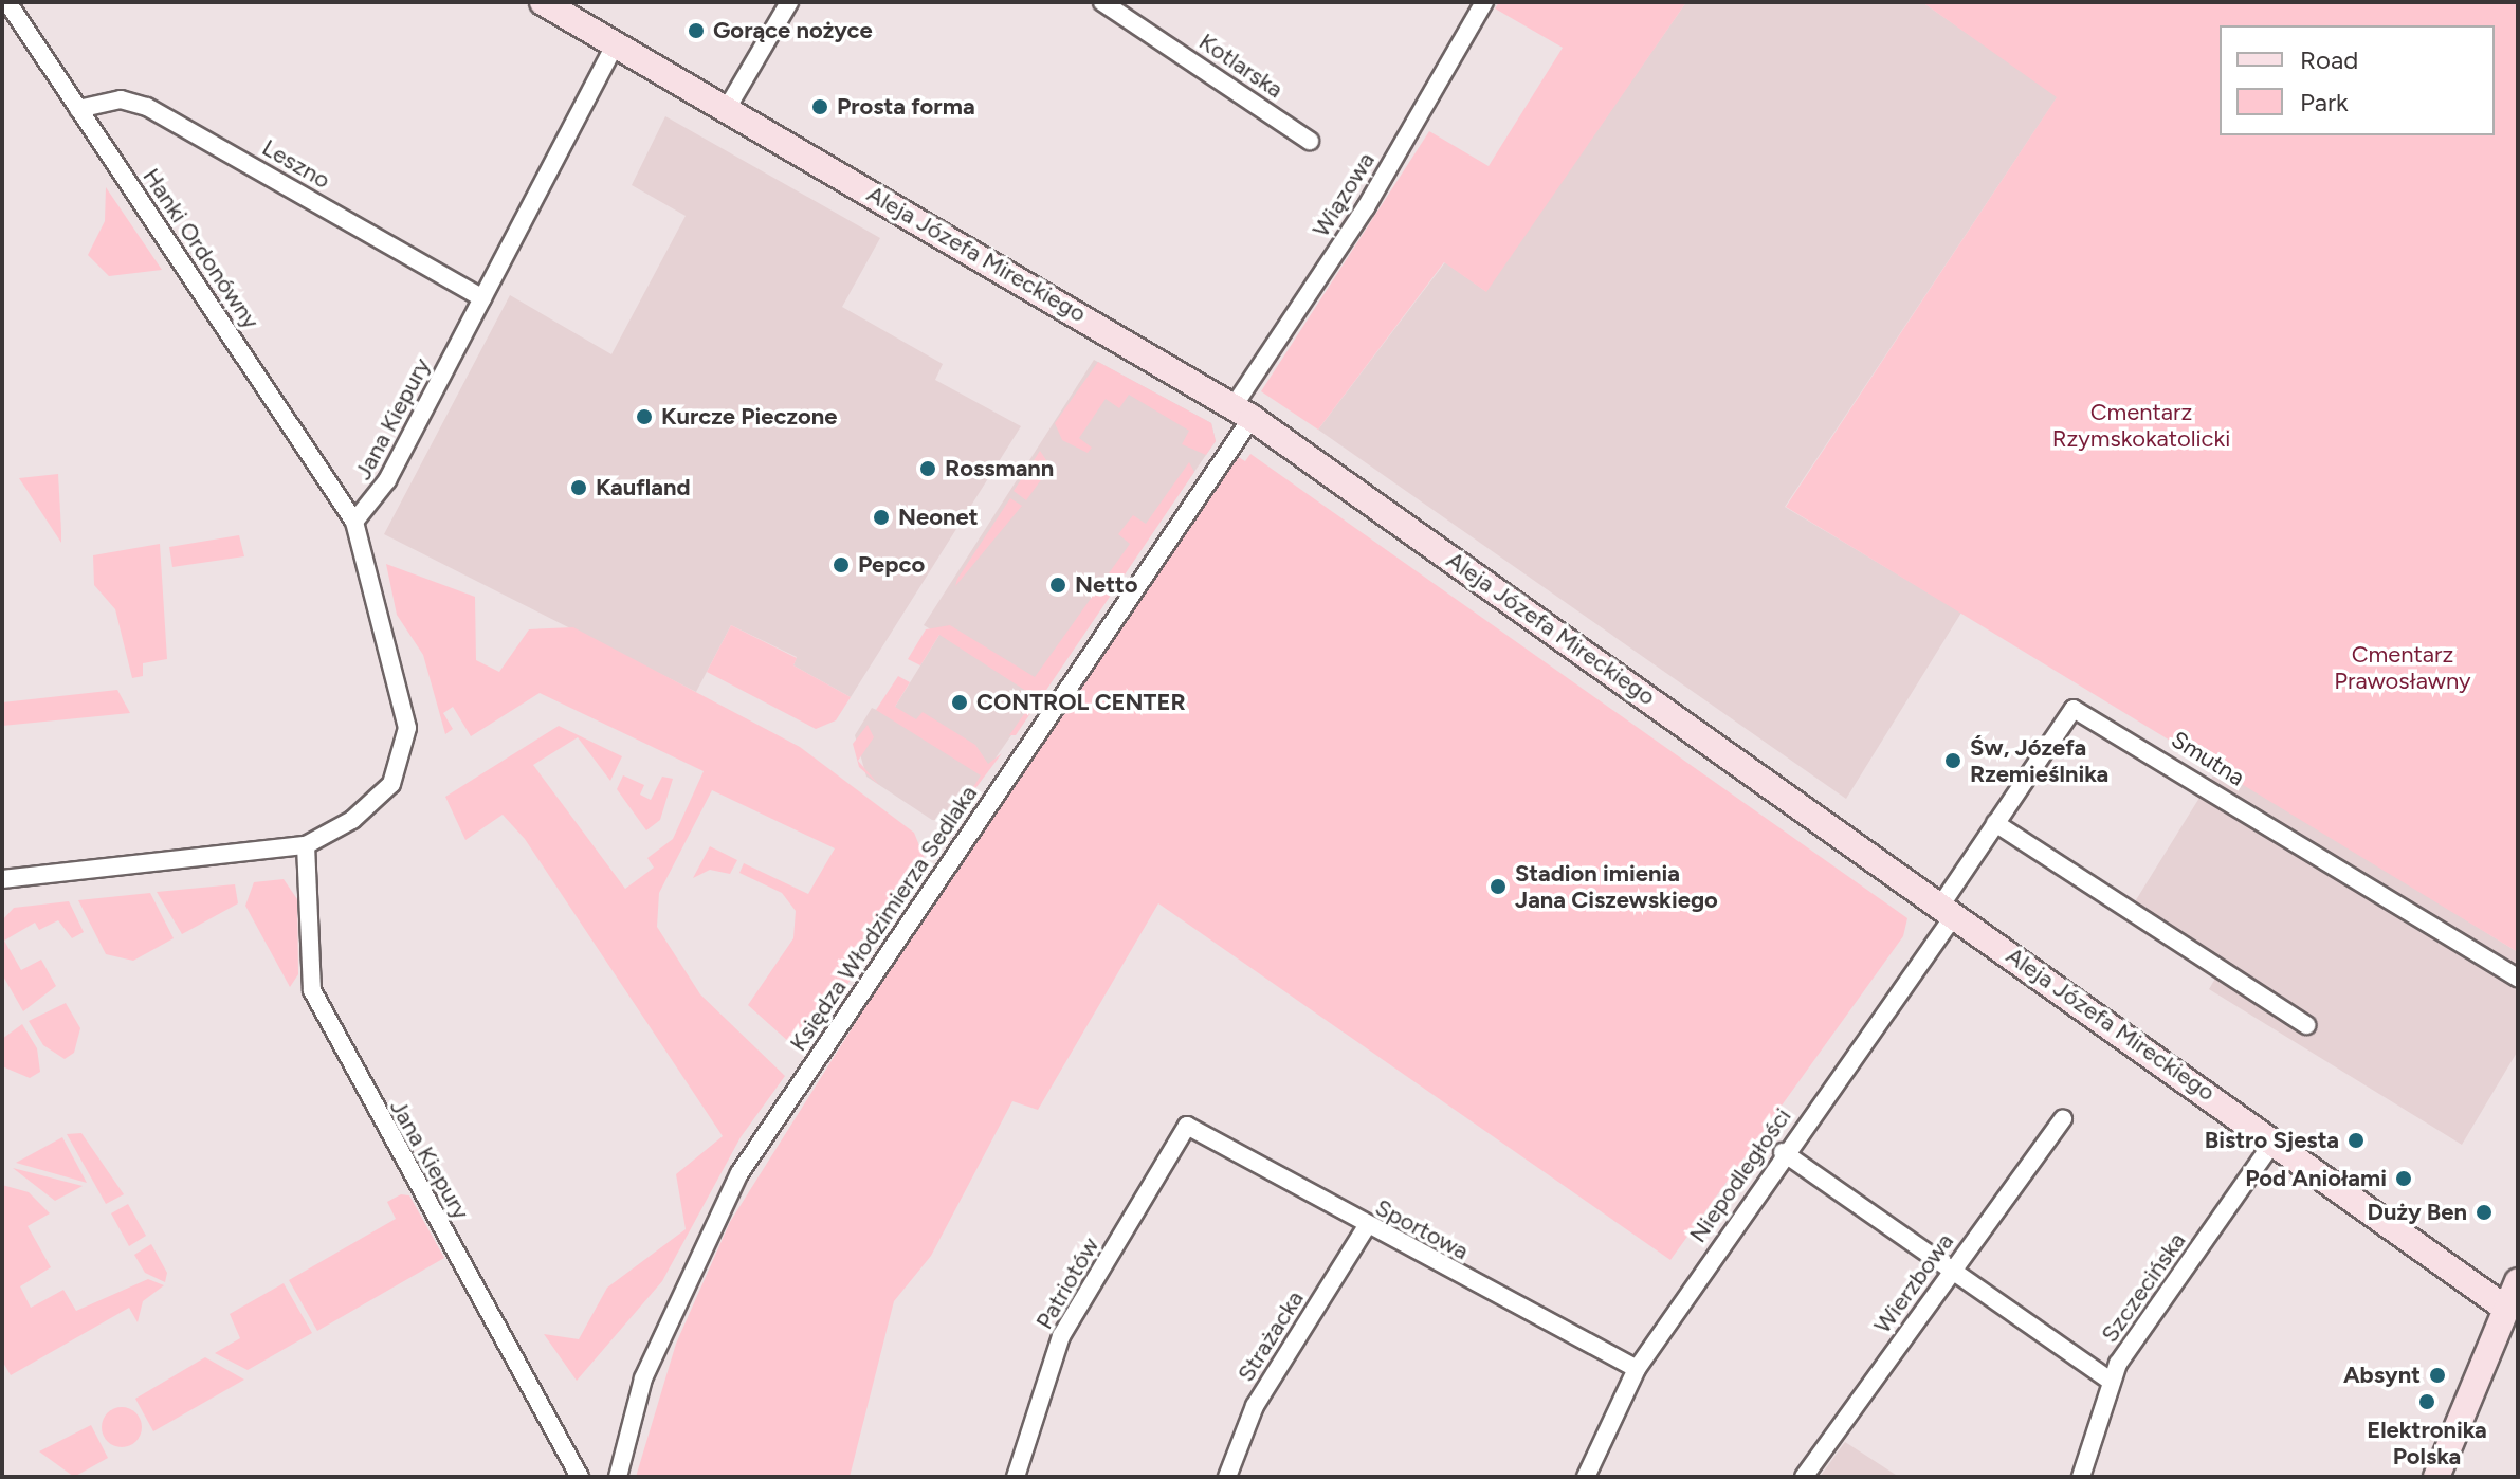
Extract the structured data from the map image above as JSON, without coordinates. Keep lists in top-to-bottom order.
{
  "streets": {
    "street": [
      "Kotlarska",
      "Leszno",
      "Wiązowa",
      "Hanki Ordonówny",
      "Aleja Józefa Mireckiego",
      "Jana Kiepury",
      "Smutna",
      "Księdza Włodzimierza Sedlaka",
      "Niepodległości",
      "Sportowa",
      "Patriotów",
      "Wierzbowa",
      "Szczecińska",
      "Strażacka"
    ]
  },
  "crossings": [
    ["Leszno", "Hanki Ordonówny"],
    ["Leszno", "Jana Kiepury"],
    ["Wiązowa", "Aleja Józefa Mireckiego"],
    ["Wiązowa", "Księdza Włodzimierza Sedlaka"],
    ["Hanki Ordonówny", "Jana Kiepury"],
    ["Aleja Józefa Mireckiego", "Jana Kiepury"],
    ["Aleja Józefa Mireckiego", "Smutna"],
    ["Aleja Józefa Mireckiego", "Księdza Włodzimierza Sedlaka"],
    ["Aleja Józefa Mireckiego", "Niepodległości"],
    ["Aleja Józefa Mireckiego", "Szczecińska"],
    ["Smutna", "Niepodległości"],
    ["Niepodległości", "Sportowa"],
    ["Sportowa", "Patriotów"],
    ["Sportowa", "Strażacka"]
  ],
  "parks": ["Cmentarz Rzymskokatolicki", "Cmentarz Prawosławny"],
  "places": [
    "Gorące nożyce",
    "Prosta forma",
    "Kurcze Pieczone",
    "Rossmann",
    "Kaufland",
    "Neonet",
    "Pepco",
    "Netto",
    "CONTROL CENTER",
    "Św, Józefa Rzemieślnika",
    "Stadion imienia Jana Ciszewskiego",
    "Bistro Sjesta",
    "Pod Aniołami",
    "Duży Ben",
    "Absynt",
    "Elektronika Polska"
  ],
  "legend": ["Road", "Park"]
}
